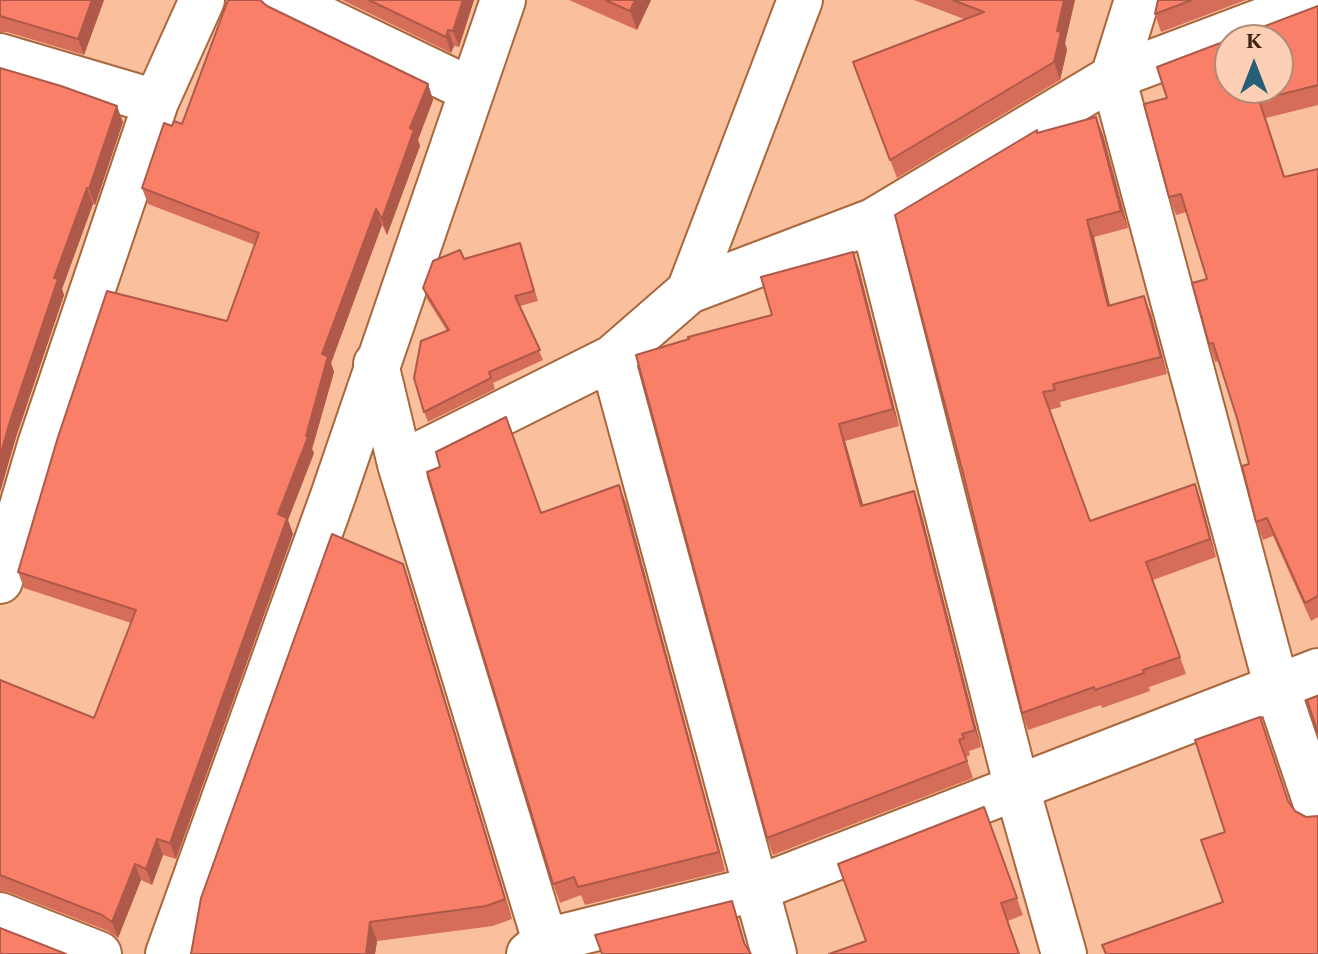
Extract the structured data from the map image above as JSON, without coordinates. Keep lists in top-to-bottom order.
{
  "north": "top"
}
